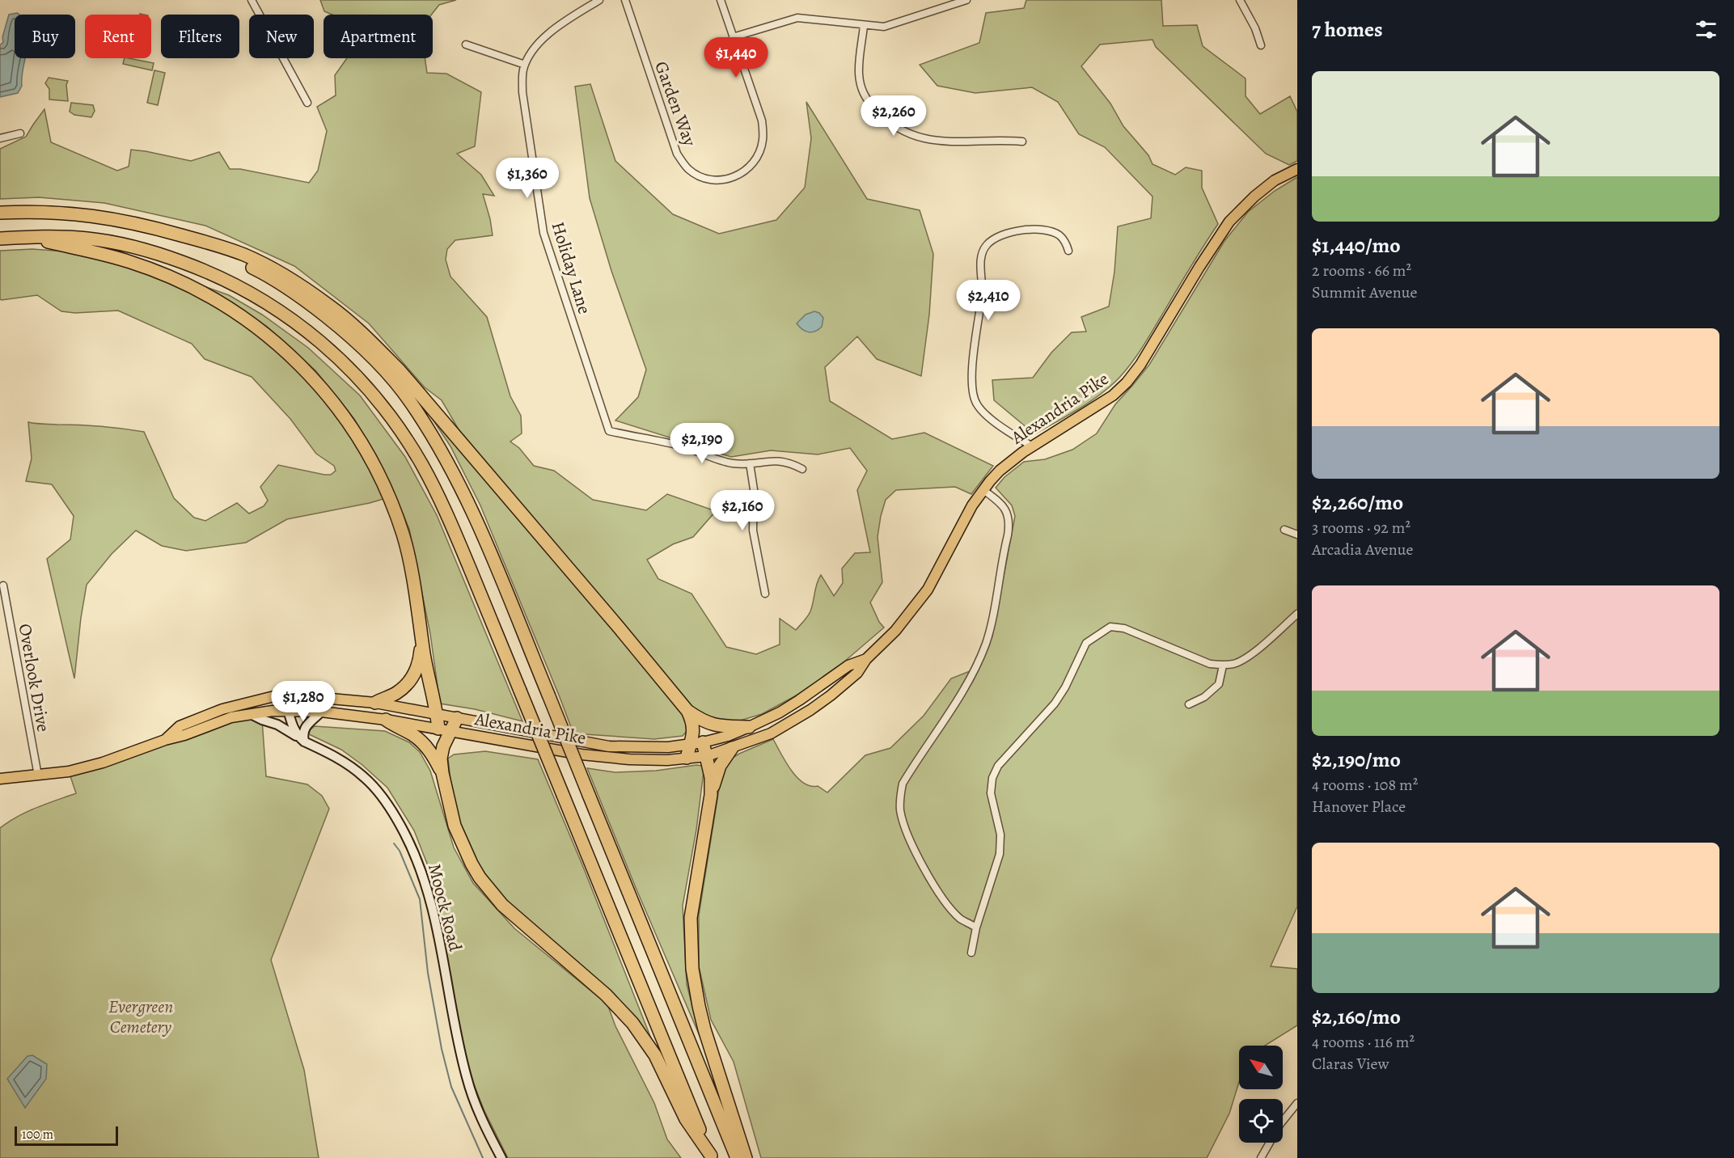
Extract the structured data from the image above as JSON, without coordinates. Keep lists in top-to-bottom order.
{
  "streets": {
    "main road": ["Alexandria Pike", "Moock Road"],
    "street": ["Garden Way", "Holiday Lane", "Overlook Drive"]
  },
  "crossings": [
    ["Alexandria Pike", "Overlook Drive"],
    ["Alexandria Pike", "Moock Road"]
  ],
  "parks": ["Evergreen Cemetery"],
  "scale_bar": "100 m",
  "north": "top left",
  "page": {
    "heading": "7 homes",
    "chip": [
      "Buy",
      "Rent",
      "Filters",
      "New",
      "Apartment"
    ],
    "price": [
      "$1,440",
      "$2,260",
      "$1,360",
      "$2,410",
      "$2,190",
      "$2,160",
      "$1,280"
    ],
    "list": [
      {
        "name": "$1,440/mo",
        "note": "2 rooms · 66 m² · Summit Avenue"
      },
      {
        "name": "$2,260/mo",
        "note": "3 rooms · 92 m² · Arcadia Avenue"
      },
      {
        "name": "$2,190/mo",
        "note": "4 rooms · 108 m² · Hanover Place"
      },
      {
        "name": "$2,160/mo",
        "note": "4 rooms · 116 m² · Claras View"
      }
    ],
    "scale": "100 m"
  }
}
